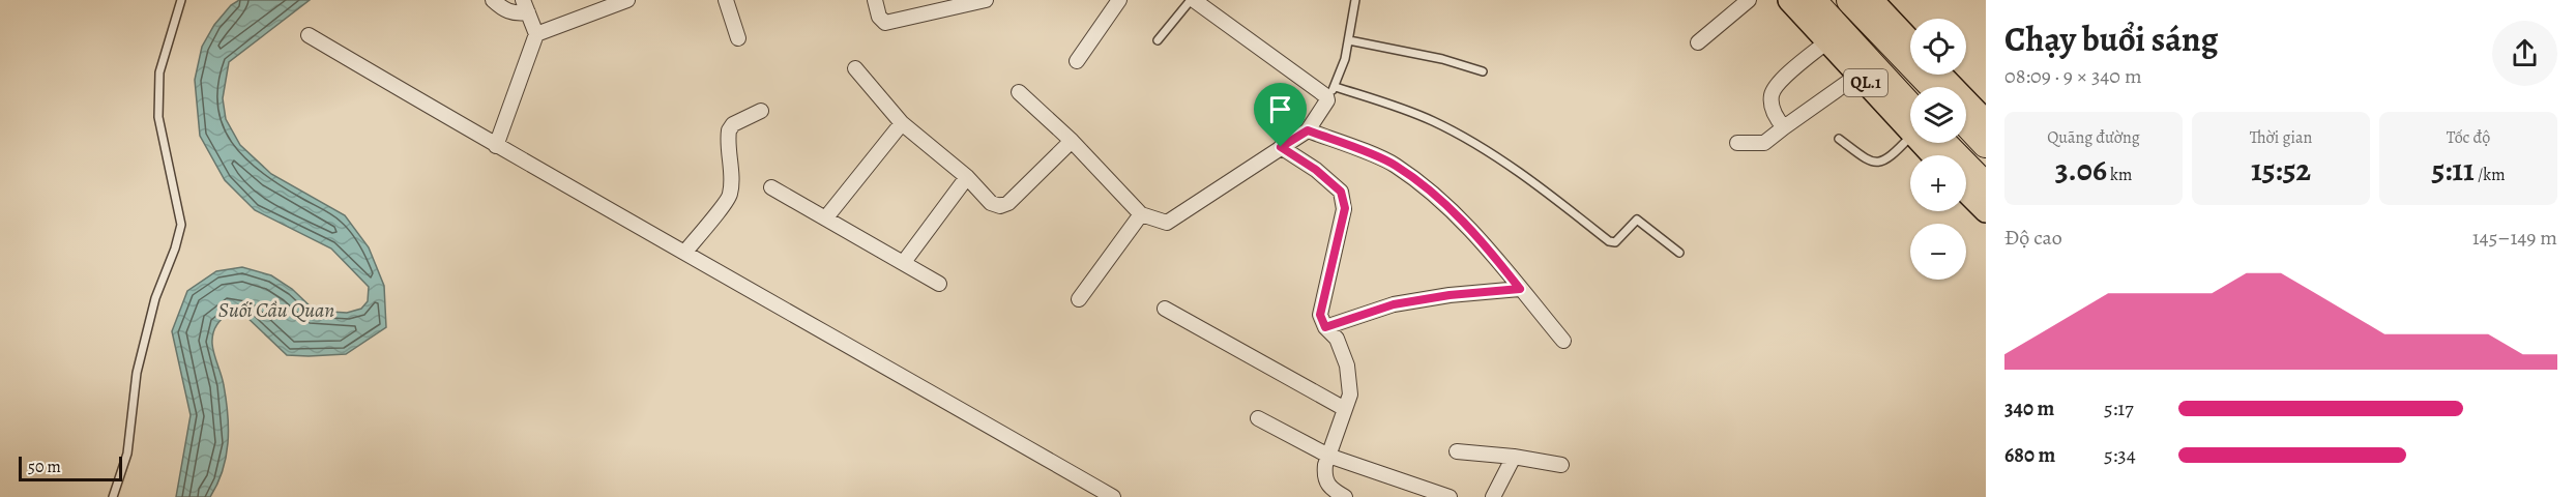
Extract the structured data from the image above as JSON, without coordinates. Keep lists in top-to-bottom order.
{
  "streets": {
    "highway": ["QL.1"]
  },
  "water": ["Suối Cầu Quan"],
  "scale_bar": "50 m",
  "page": {
    "heading": ["Chạy buổi sáng", "08:09 · 9 × 340 m"],
    "map_buttons": ["+", "−"],
    "stats": [
      ["Quãng đường", "3.06 km"],
      ["Thời gian", "15:52"],
      ["Tốc độ", "5:11 /km"]
    ],
    "chart": ["Độ cao", "145–149 m"],
    "list": [
      {
        "name": "340 m",
        "note": "5:17"
      },
      {
        "name": "680 m",
        "note": "5:34"
      }
    ],
    "scale": "50 m"
  }
}
